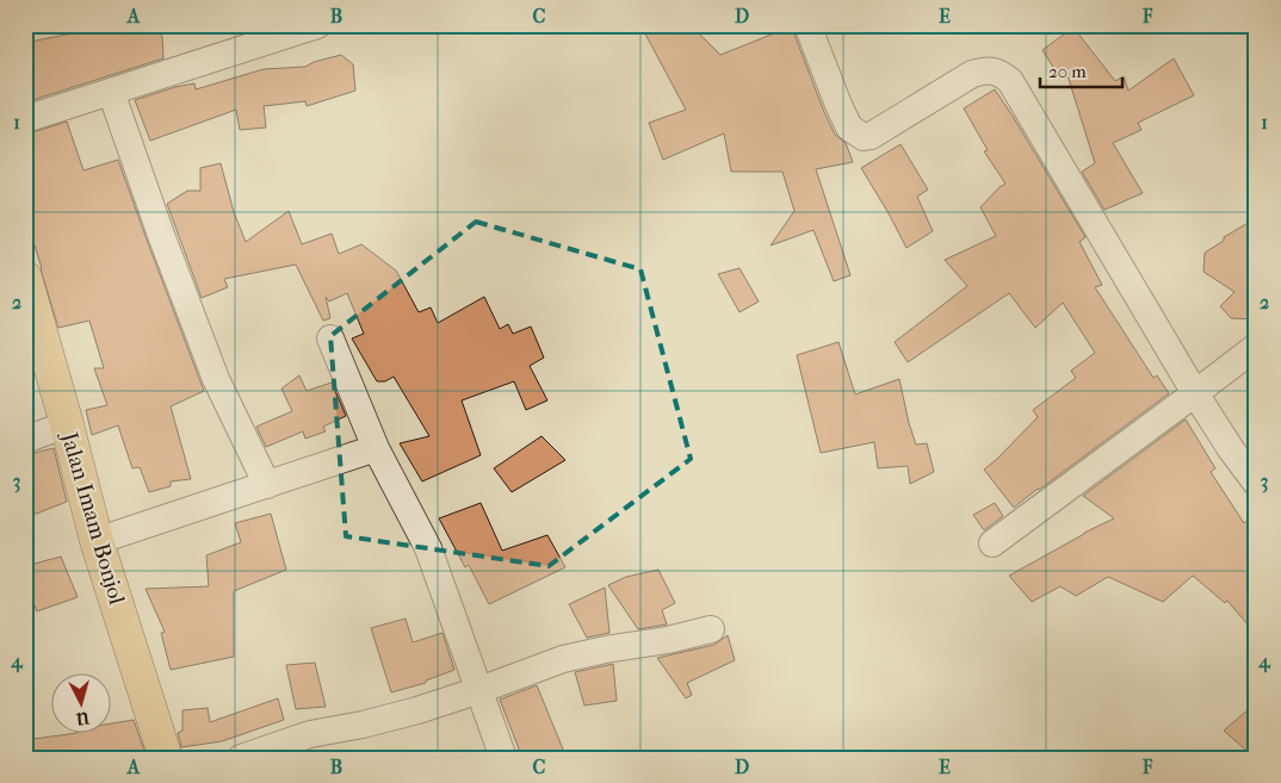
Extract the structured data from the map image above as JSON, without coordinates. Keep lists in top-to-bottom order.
{
  "streets": {
    "main road": ["Jalan Imam Bonjol"]
  },
  "scale_bar": "20 m",
  "north": "bottom",
  "grid": {
    "columns": [
      "A",
      "B",
      "C",
      "D",
      "E",
      "F"
    ],
    "rows": [
      "1",
      "2",
      "3",
      "4"
    ]
  }
}
